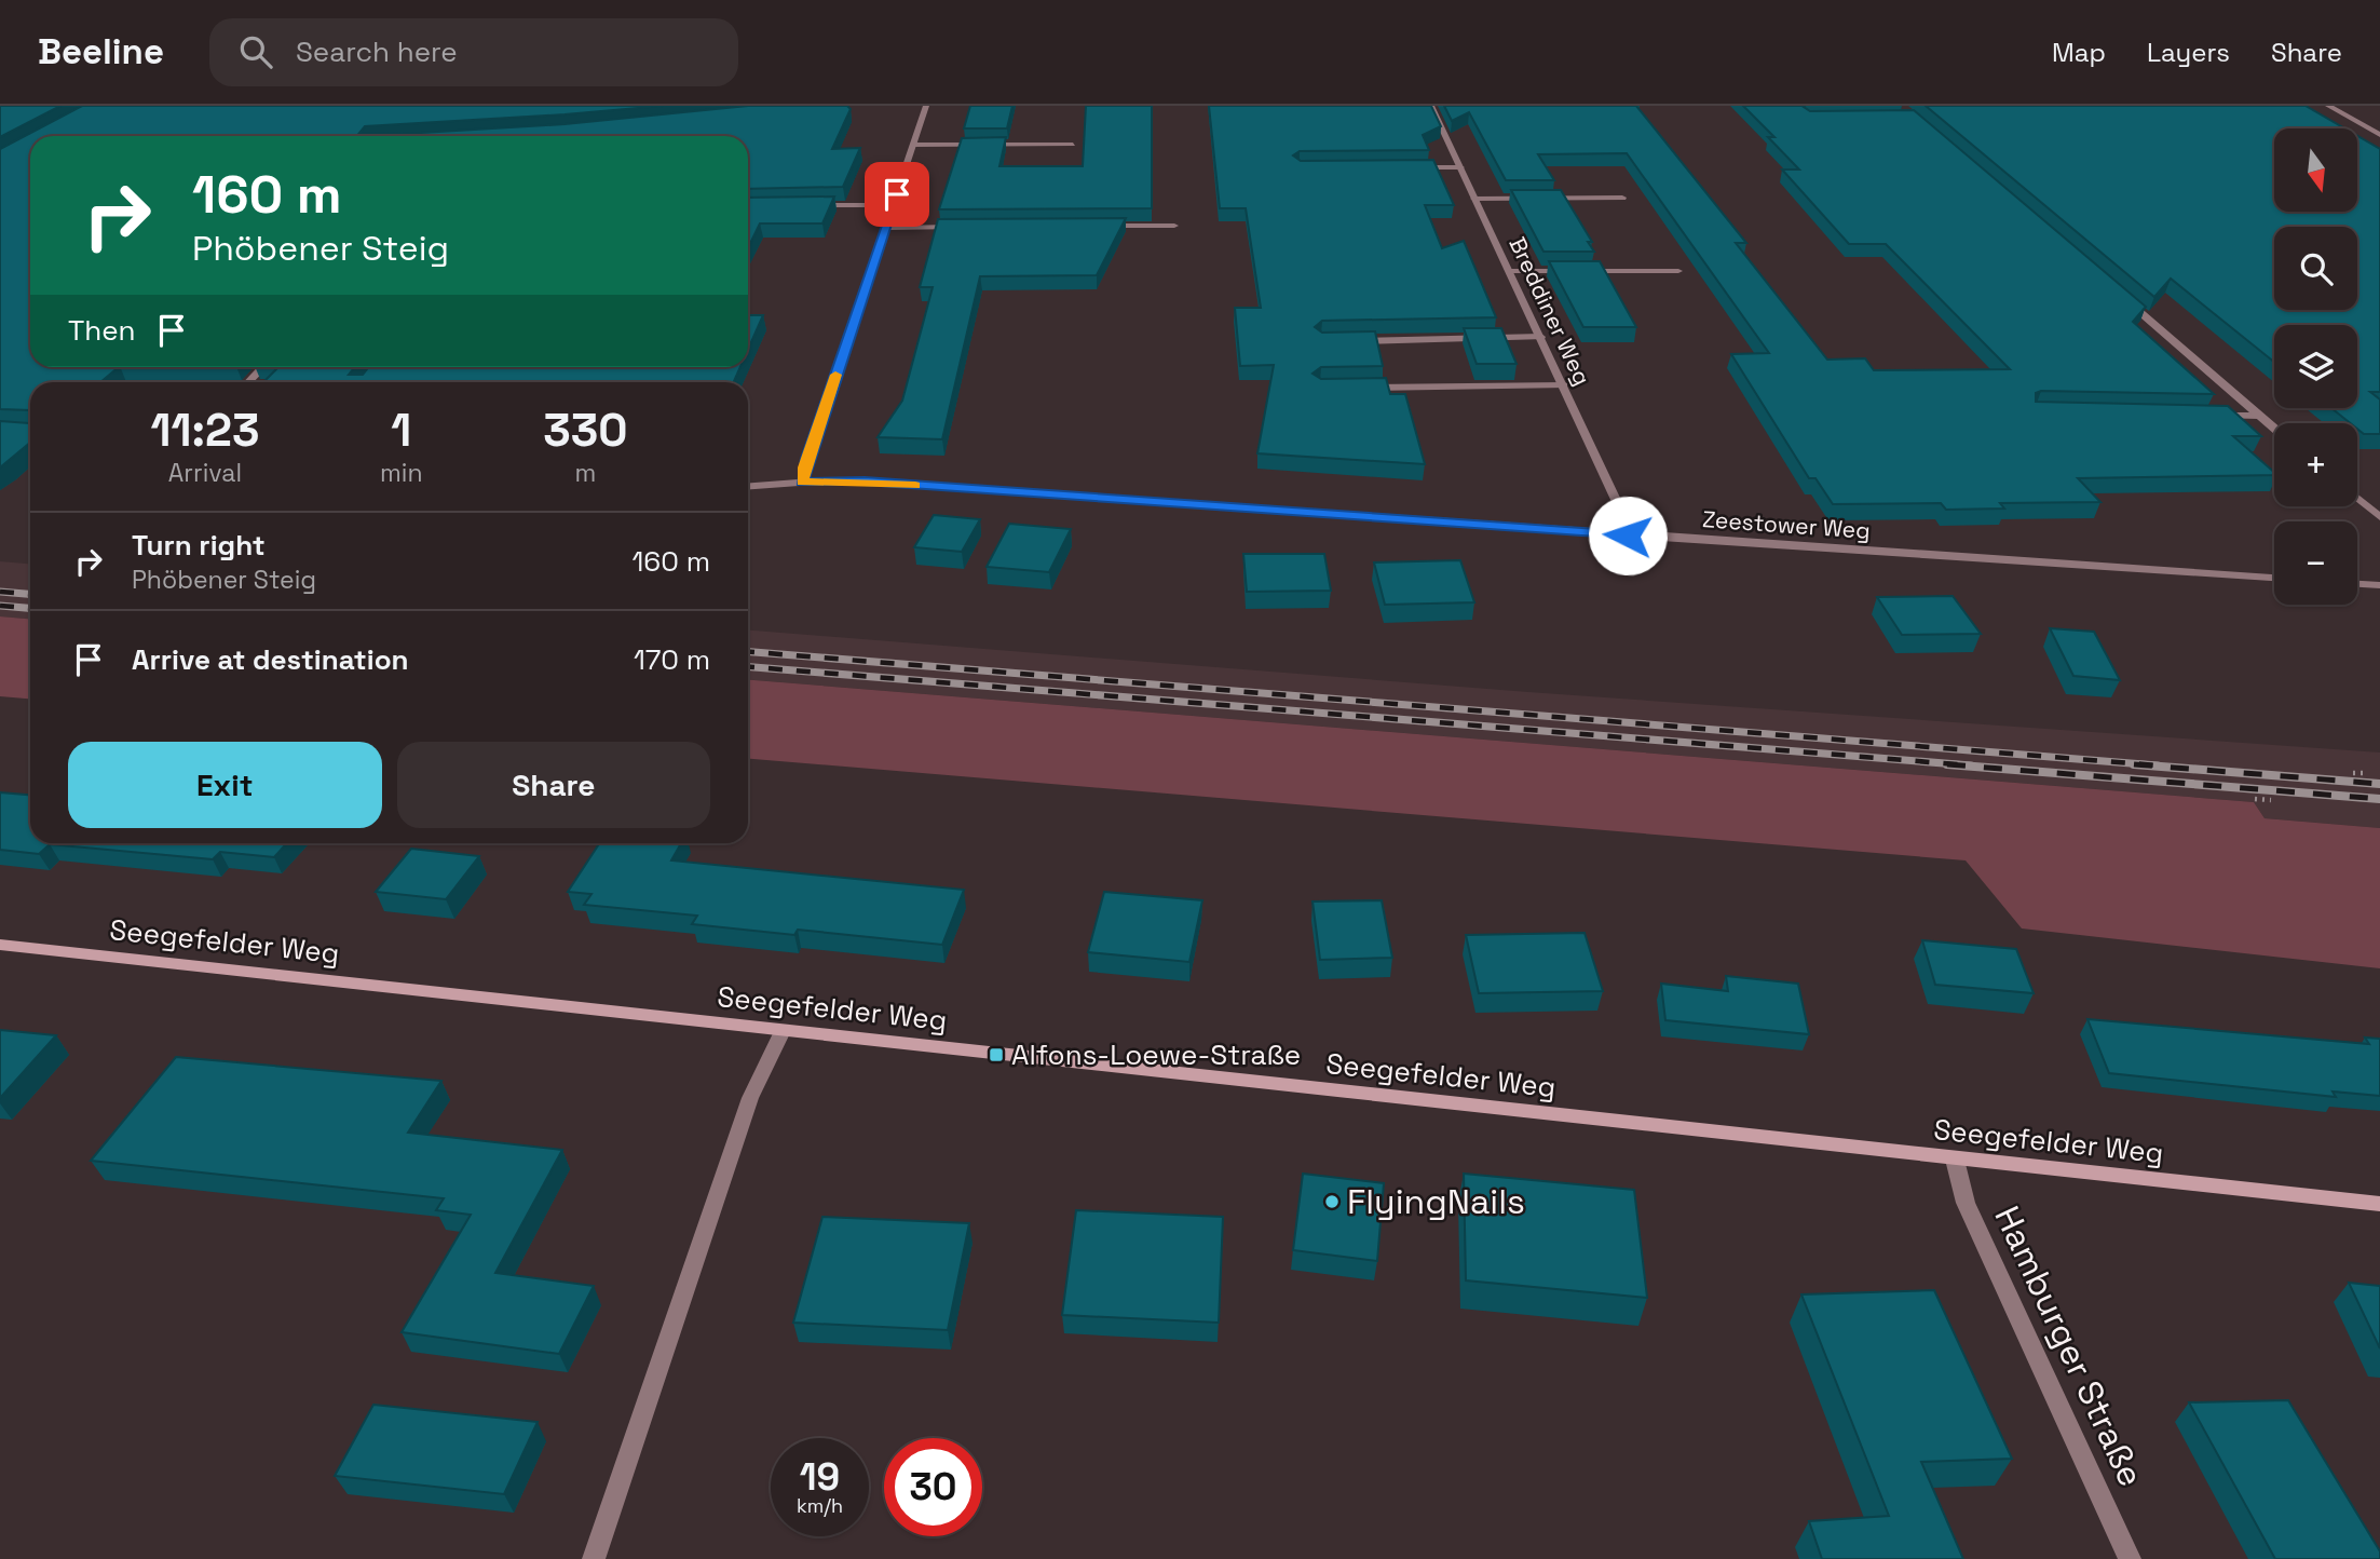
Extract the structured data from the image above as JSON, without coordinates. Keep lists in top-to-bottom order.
{
  "streets": {
    "street": [
      "Breddiner Weg",
      "Zeestower Weg",
      "Seegefelder Weg",
      "Hamburger Straße"
    ]
  },
  "crossings": [
    ["Breddiner Weg", "Zeestower Weg"],
    ["Seegefelder Weg", "Hamburger Straße"]
  ],
  "places": {
    "transit": ["Alfons-Loewe-Straße"],
    "other": ["FlyingNails"]
  },
  "north": "bottom",
  "page": {
    "header": "Beeline",
    "search": "Search here",
    "nav": ["Map", "Layers", "Share"],
    "map_buttons": ["+", "−"],
    "turn": ["160 m", "Phöbener Steig"],
    "then": "Then",
    "eta": [
      "11:23",
      "Arrival",
      "1",
      "min",
      "330",
      "m"
    ],
    "list": [
      {
        "name": "Turn right",
        "note": "Phöbener Steig",
        "value": "160 m"
      },
      {
        "name": "Arrive at destination",
        "value": "170 m"
      }
    ],
    "buttons": ["Exit", "Share"],
    "speed": "19 km/h",
    "limit": "30"
  }
}
